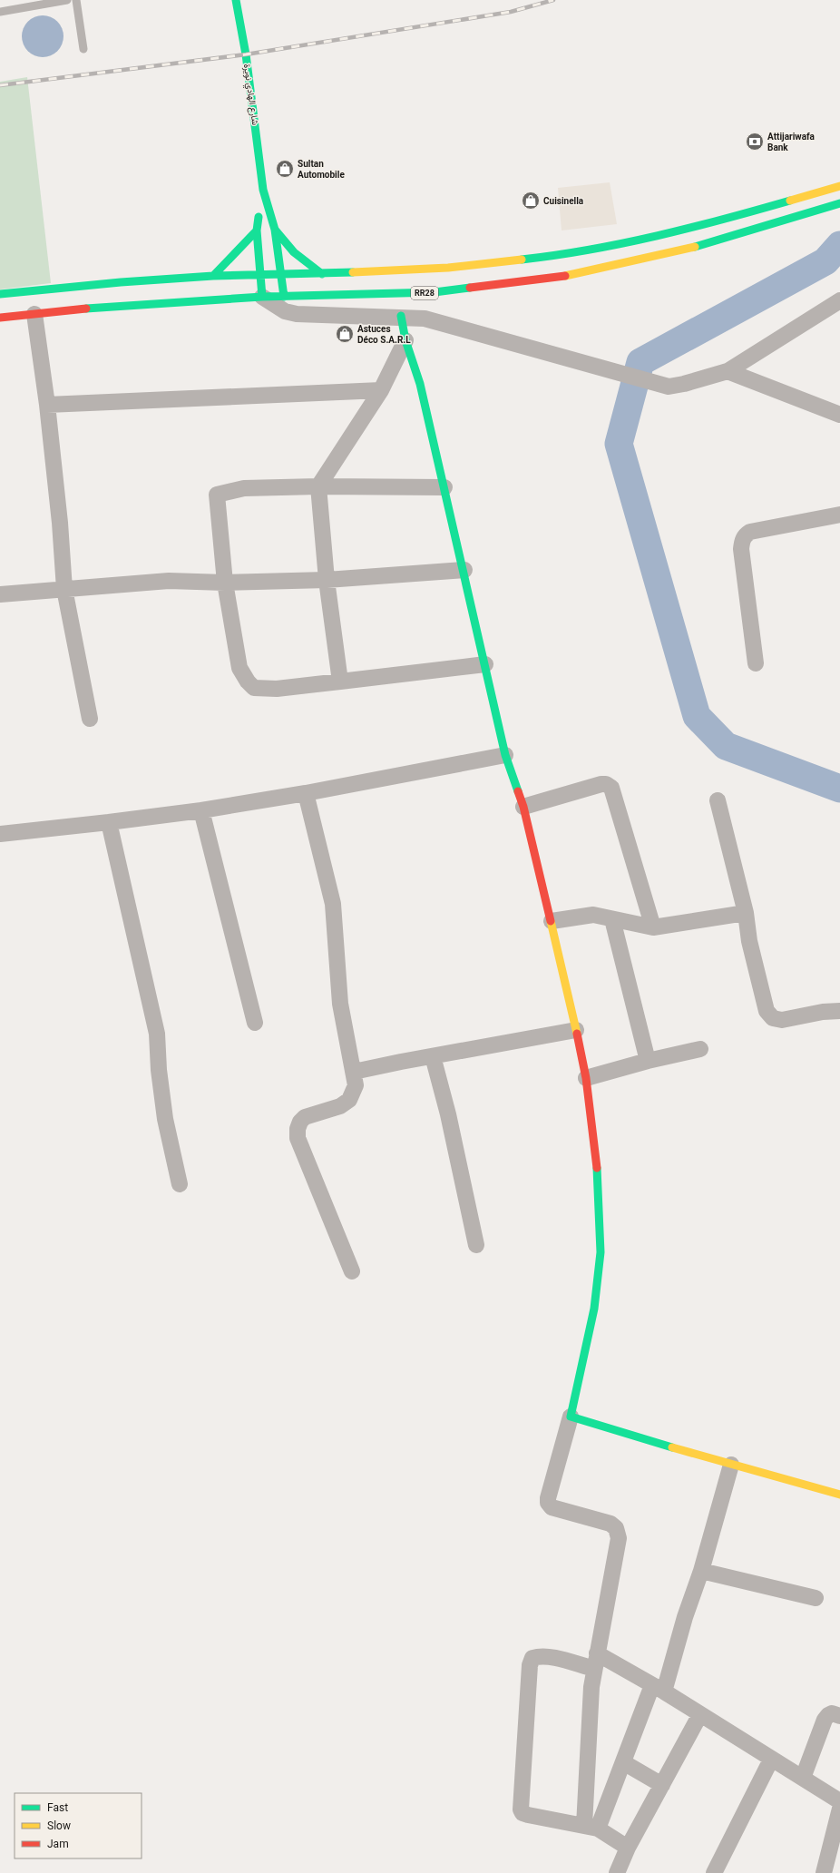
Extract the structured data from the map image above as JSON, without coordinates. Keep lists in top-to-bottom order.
{
  "streets": {
    "main road": ["شارع الهادي نويرة", "RR28"]
  },
  "crossings": [
    ["شارع الهادي نويرة", "RR28"]
  ],
  "places": {
    "bank": ["Attijariwafa Bank"],
    "shop": ["Sultan Automobile", "Cuisinella", "Astuces Déco S.A.R.L"]
  },
  "legend": ["Fast", "Slow", "Jam"]
}
